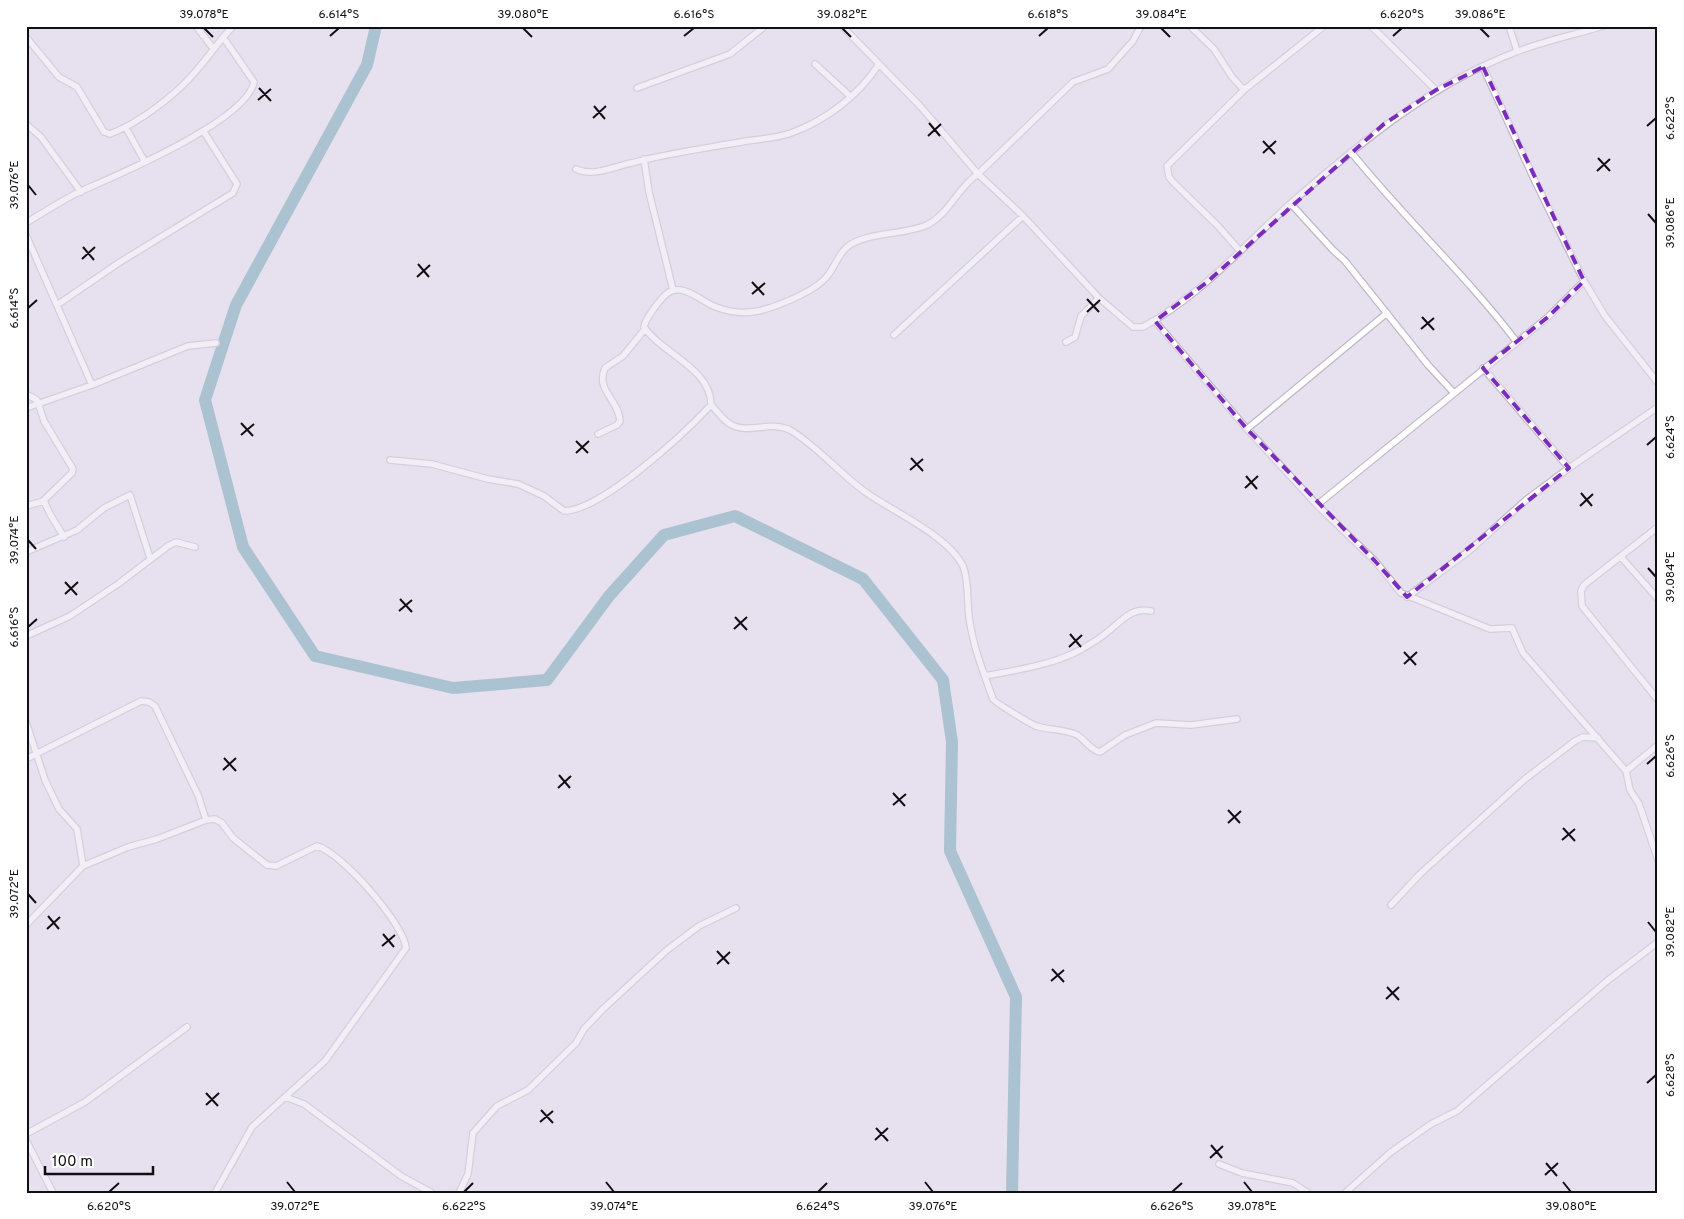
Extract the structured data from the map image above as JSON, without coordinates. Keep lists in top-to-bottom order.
{
  "scale_bar": "100 m",
  "coordinates": [
    "39.078°E",
    "6.614°S",
    "39.080°E",
    "6.616°S",
    "39.082°E",
    "6.618°S",
    "39.084°E",
    "6.620°S",
    "39.086°E",
    "6.622°S",
    "39.076°E",
    "6.624°S",
    "39.074°E",
    "6.626°S",
    "39.072°E",
    "6.628°S"
  ]
}
